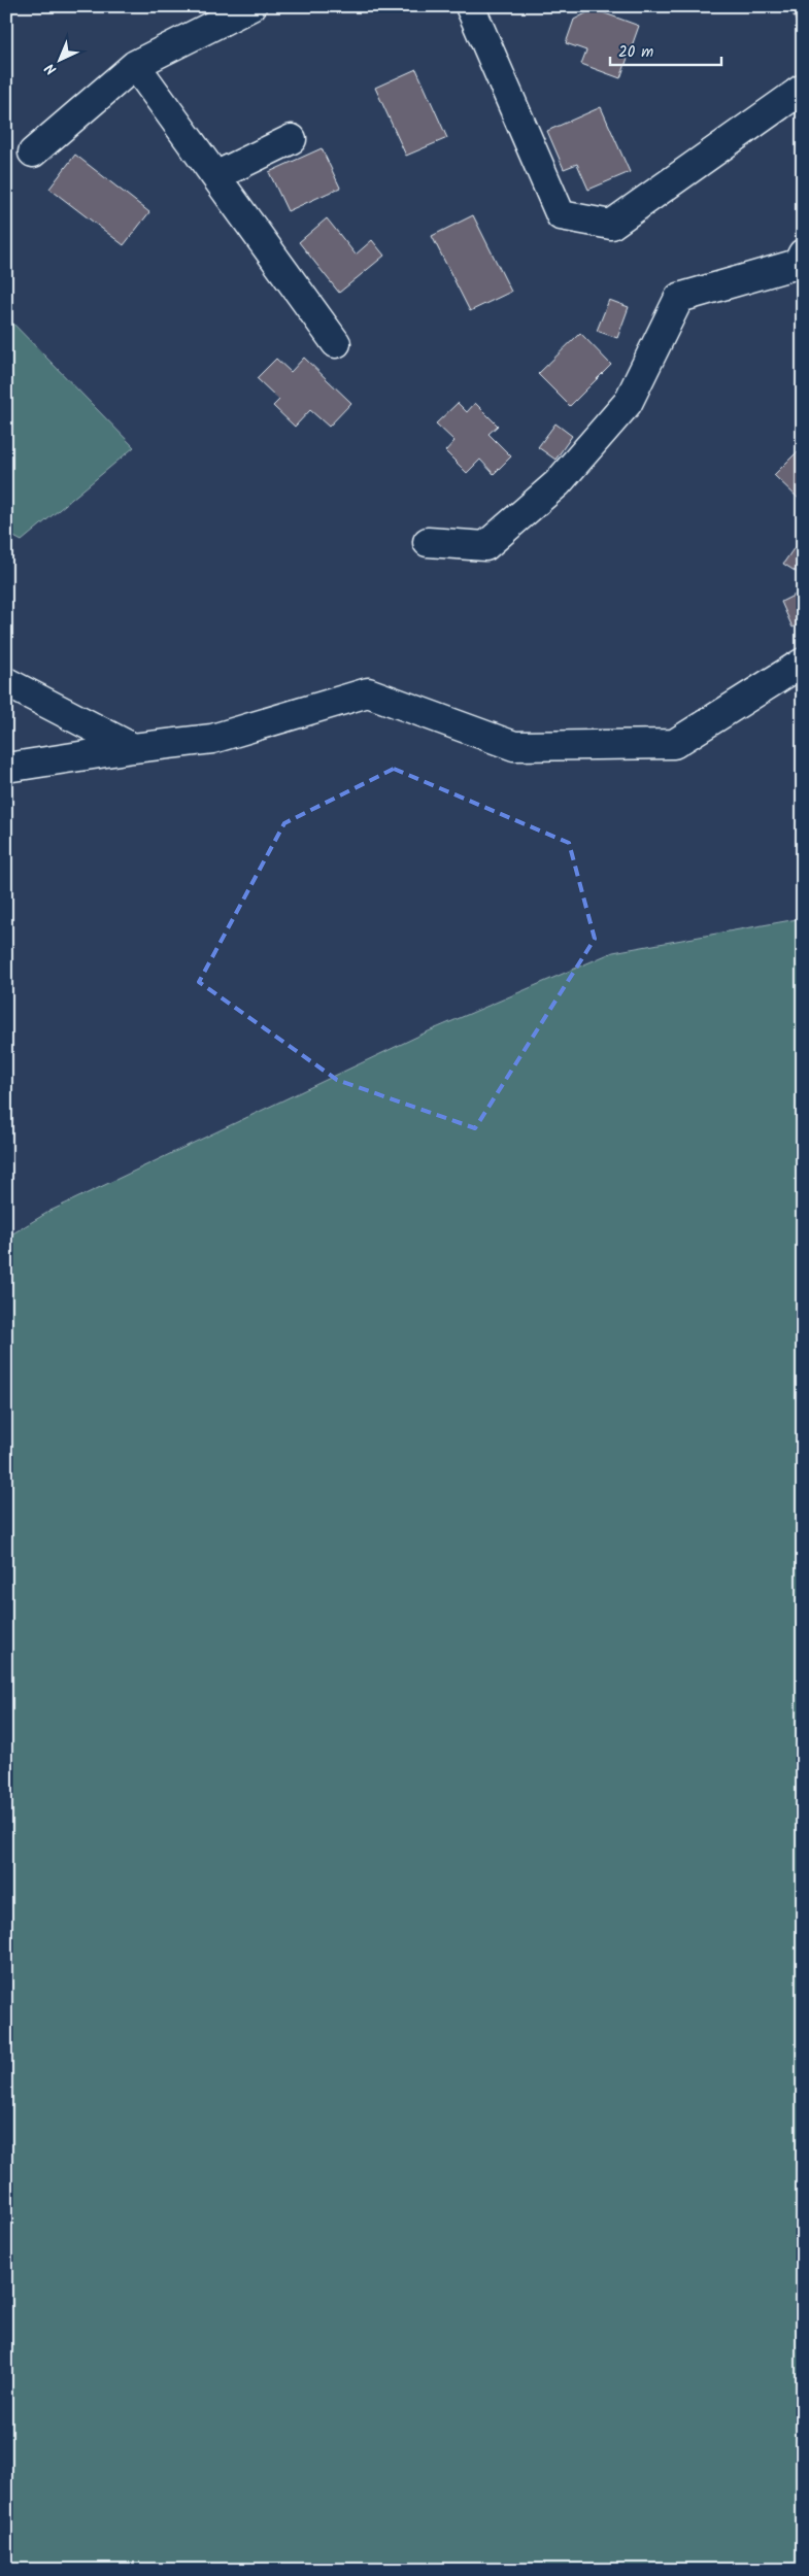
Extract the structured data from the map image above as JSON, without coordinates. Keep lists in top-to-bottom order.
{
  "scale_bar": "20 m",
  "north": "bottom left"
}
